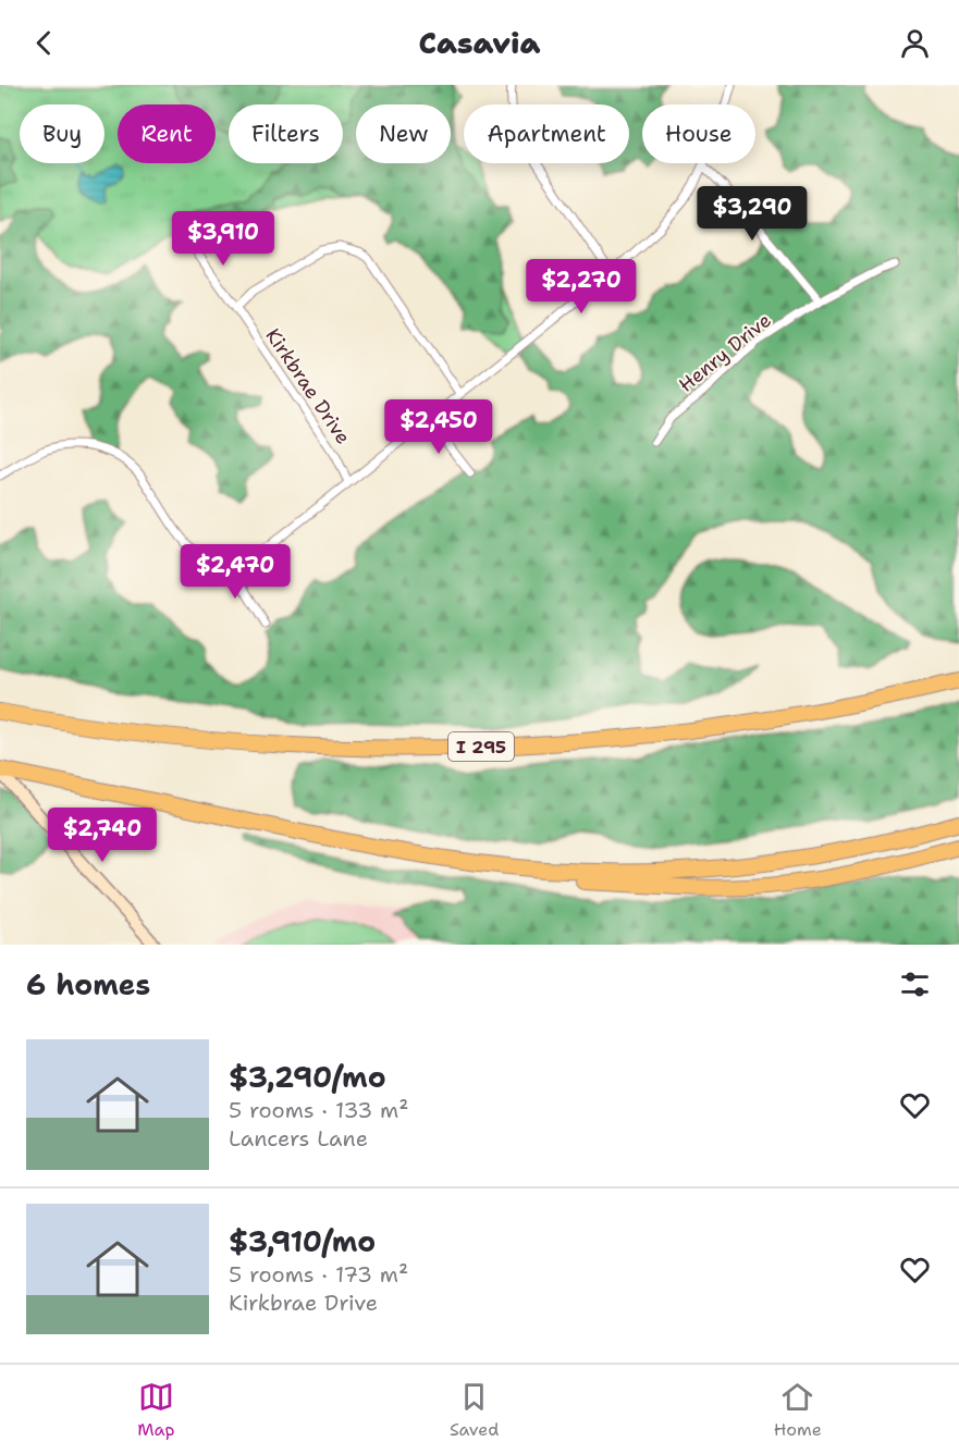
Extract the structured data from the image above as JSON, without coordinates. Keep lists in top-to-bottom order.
{
  "streets": {
    "highway": ["I 295"],
    "street": ["Henry Drive", "Kirkbrae Drive"]
  },
  "page": {
    "header": "Casavia",
    "chip": [
      "Buy",
      "Rent",
      "Filters",
      "New",
      "Apartment",
      "House"
    ],
    "price": [
      "$3,290",
      "$3,910",
      "$2,270",
      "$2,450",
      "$2,470",
      "$2,740"
    ],
    "heading": "6 homes",
    "list": [
      {
        "name": "$3,290/mo",
        "note": "5 rooms · 133 m² · Lancers Lane"
      },
      {
        "name": "$3,910/mo",
        "note": "5 rooms · 173 m² · Kirkbrae Drive"
      }
    ],
    "tabs": ["Map", "Saved", "Home"]
  }
}
